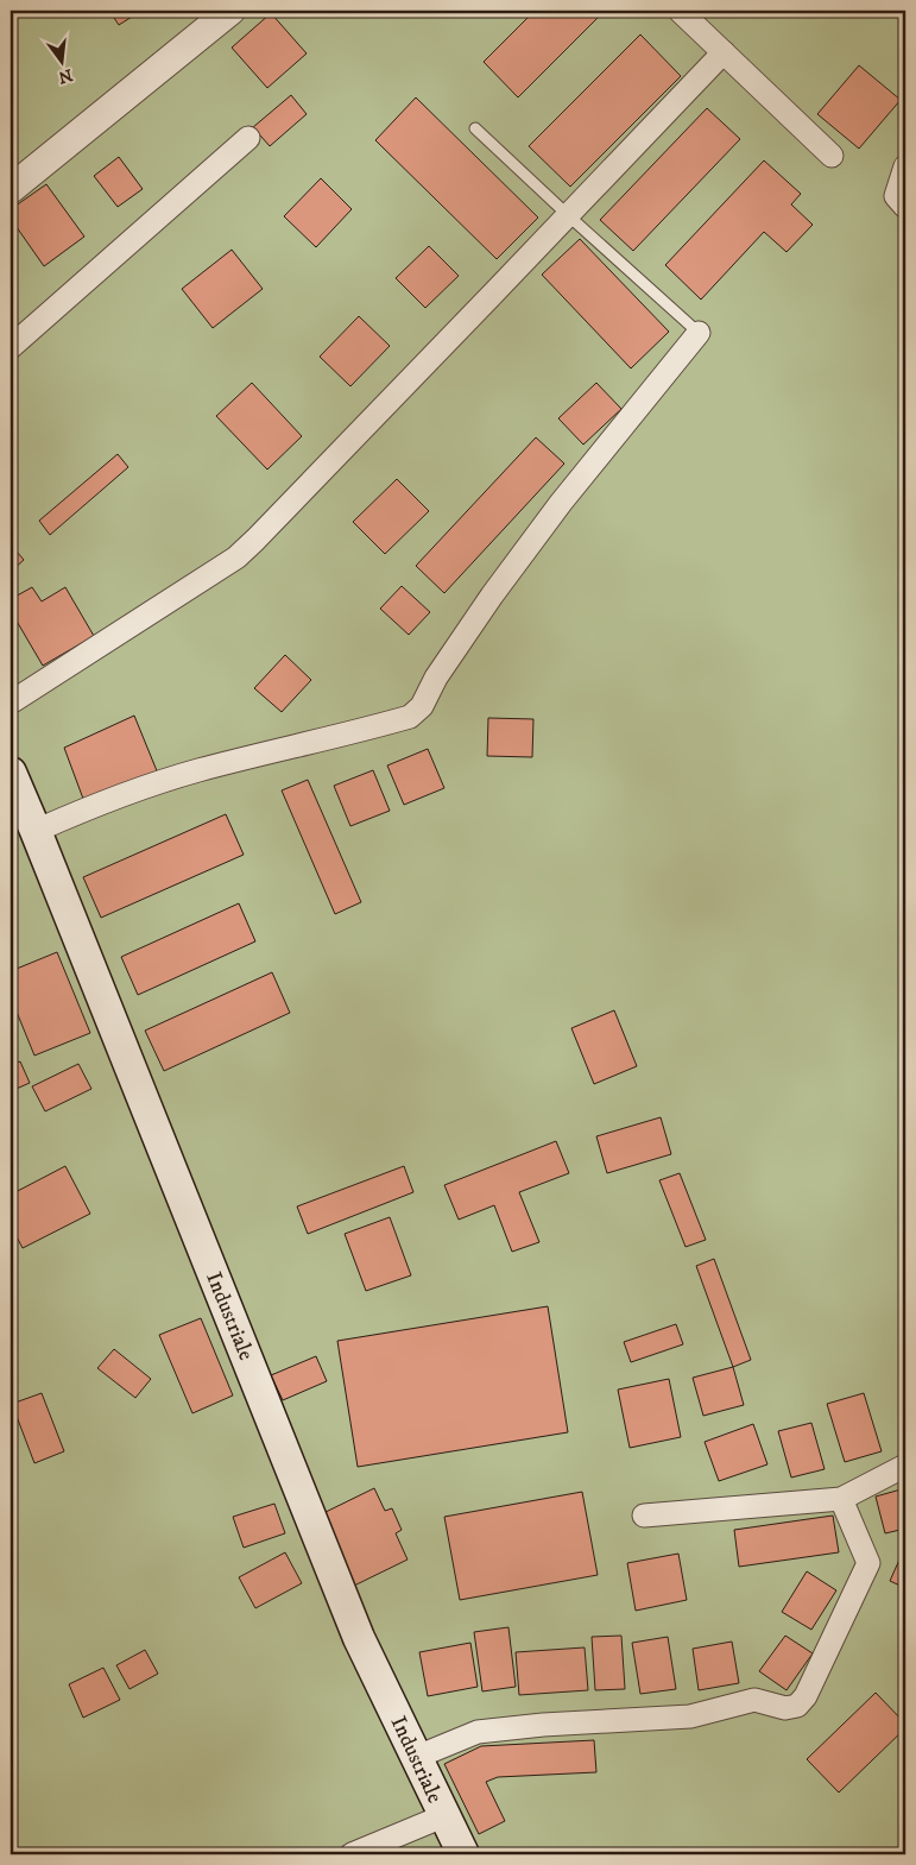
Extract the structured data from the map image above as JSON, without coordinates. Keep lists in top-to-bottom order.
{
  "streets": {
    "main road": ["Industriale"]
  },
  "north": "bottom"
}
